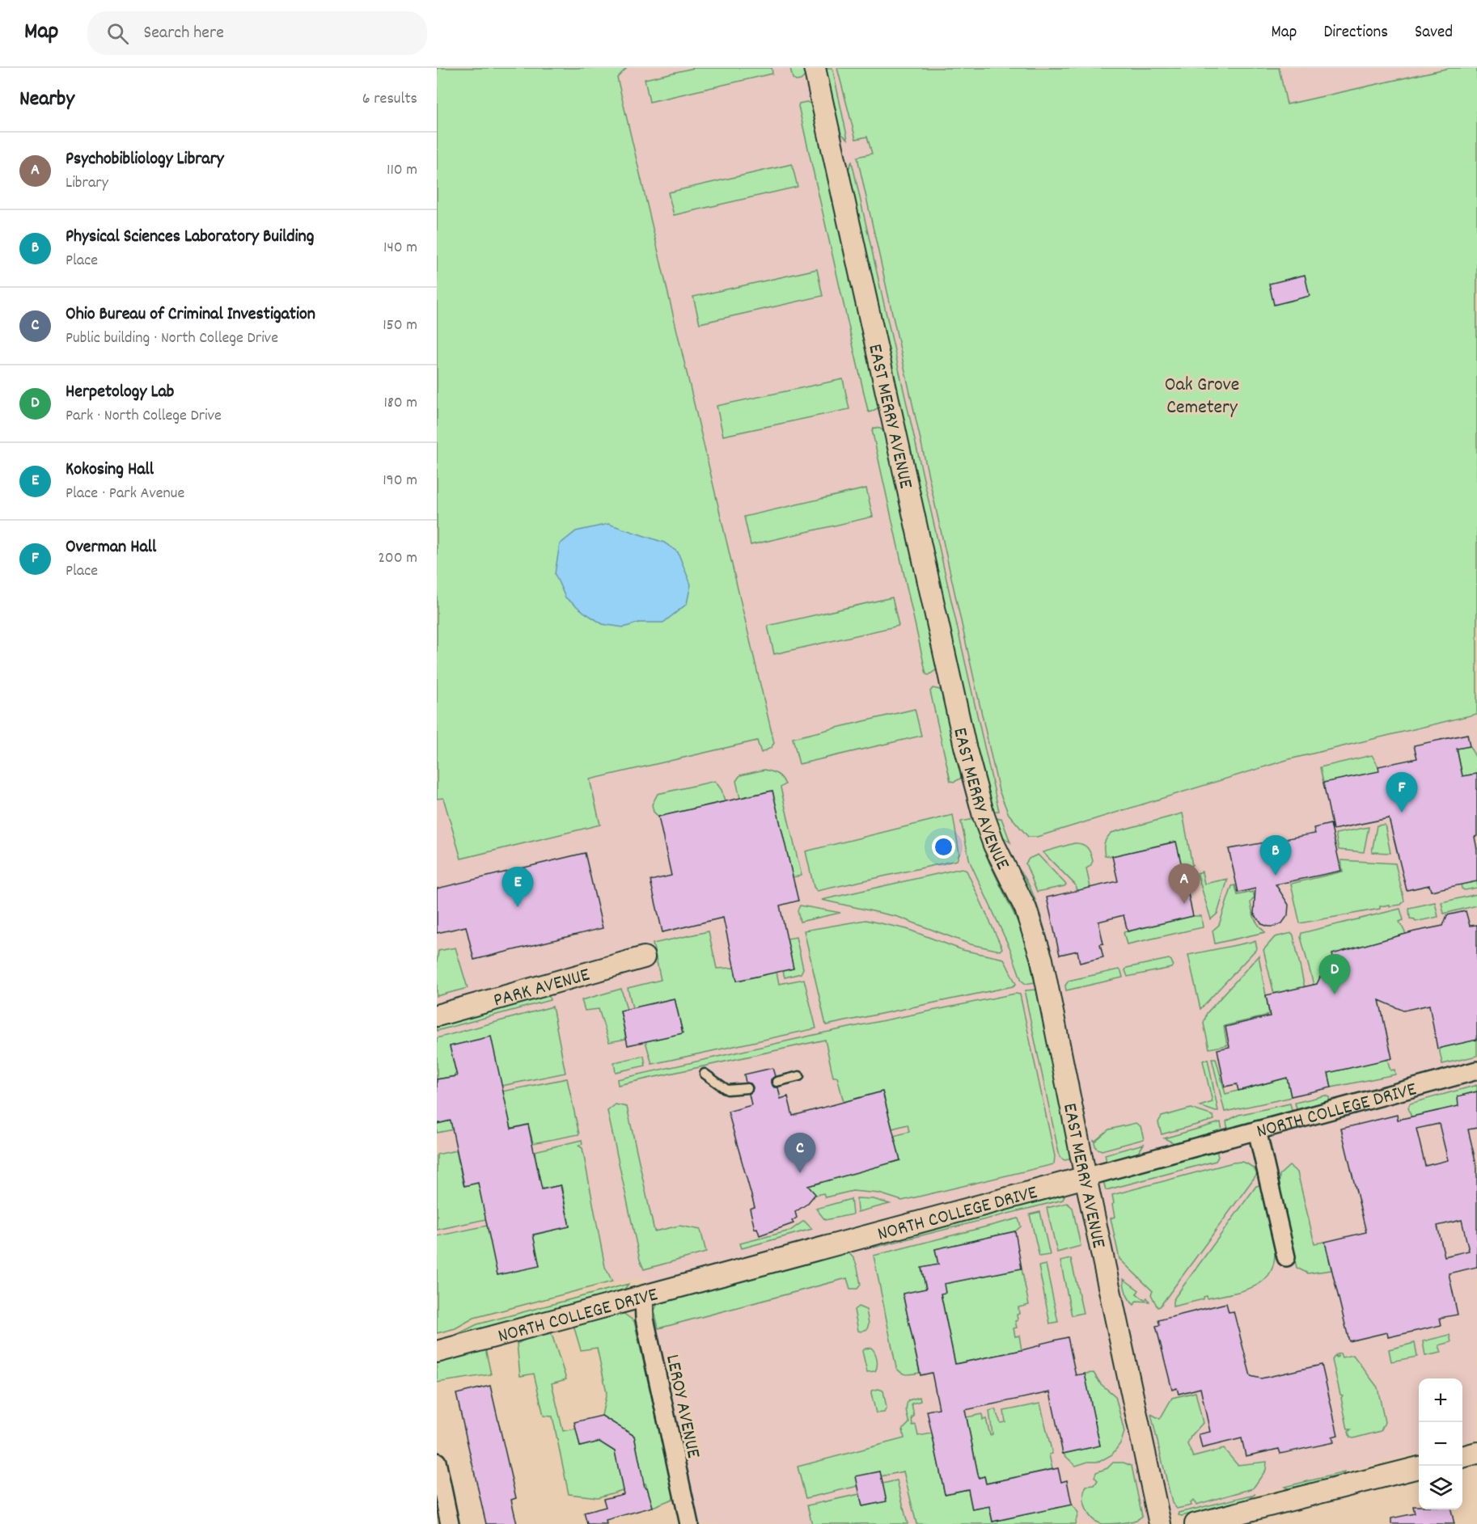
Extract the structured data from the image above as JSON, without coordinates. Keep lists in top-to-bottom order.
{
  "streets": {
    "street": [
      "EAST MERRY AVENUE",
      "PARK AVENUE",
      "NORTH COLLEGE DRIVE",
      "LEROY AVENUE"
    ]
  },
  "crossings": [
    ["EAST MERRY AVENUE", "NORTH COLLEGE DRIVE"],
    ["NORTH COLLEGE DRIVE", "LEROY AVENUE"]
  ],
  "parks": ["Oak Grove Cemetery"],
  "page": {
    "header": "Map",
    "search": "Search here",
    "nav": ["Map", "Directions", "Saved"],
    "heading": ["Nearby", "6 results"],
    "list": [
      {
        "mark": "A",
        "name": "Psychobibliology Library",
        "note": "Library",
        "value": "110 m"
      },
      {
        "mark": "B",
        "name": "Physical Sciences Laboratory Building",
        "note": "Place",
        "value": "140 m"
      },
      {
        "mark": "C",
        "name": "Ohio Bureau of Criminal Investigation",
        "note": "Public building · North College Drive",
        "value": "150 m"
      },
      {
        "mark": "D",
        "name": "Herpetology Lab",
        "note": "Park · North College Drive",
        "value": "180 m"
      },
      {
        "mark": "E",
        "name": "Kokosing Hall",
        "note": "Place · Park Avenue",
        "value": "190 m"
      },
      {
        "mark": "F",
        "name": "Overman Hall",
        "note": "Place",
        "value": "200 m"
      }
    ],
    "pins": [
      "F",
      "B",
      "A",
      "E",
      "D",
      "C"
    ],
    "map_buttons": ["+", "−"]
  }
}
